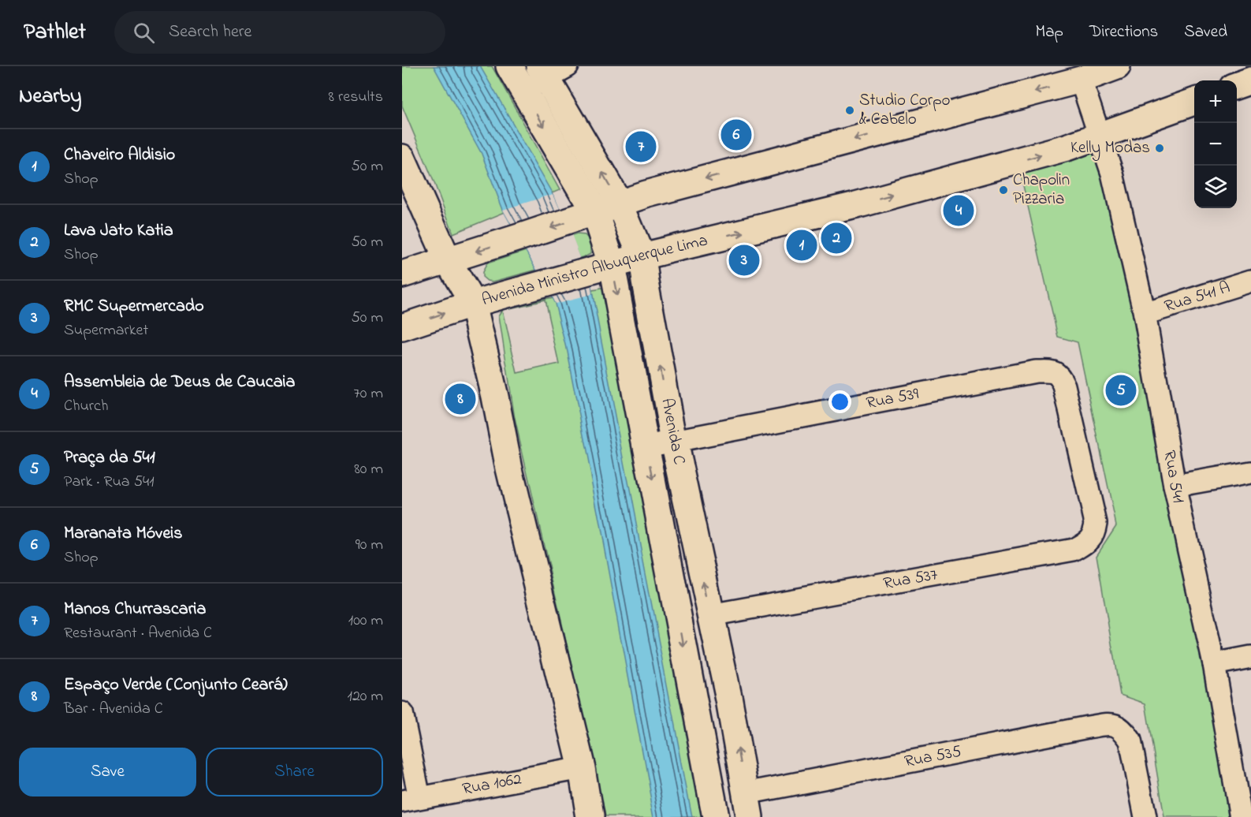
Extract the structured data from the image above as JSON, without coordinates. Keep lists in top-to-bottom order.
{
  "streets": {
    "street": [
      "Avenida Ministro Albuquerque Lima",
      "Rua 541 A",
      "Rua 539",
      "Avenida C",
      "Rua 541",
      "Rua 537",
      "Rua 535",
      "Rua 1062"
    ]
  },
  "crossings": [
    ["Avenida Ministro Albuquerque Lima", "Avenida C"],
    ["Avenida Ministro Albuquerque Lima", "Rua 541"],
    ["Rua 541 A", "Rua 541"],
    ["Rua 539", "Avenida C"],
    ["Rua 539", "Rua 537"],
    ["Avenida C", "Rua 537"],
    ["Avenida C", "Rua 535"]
  ],
  "places": ["Studio Corpo & Cabelo", "Kelly Modas", "Chapolin Pizzaria"],
  "page": {
    "header": "Pathlet",
    "search": "Search here",
    "nav": ["Map", "Directions", "Saved"],
    "heading": ["Nearby", "8 results"],
    "map_buttons": ["+", "−"],
    "pins": [
      "6",
      "7",
      "4",
      "2",
      "1",
      "3",
      "5",
      "8"
    ],
    "list": [
      {
        "mark": "1",
        "name": "Chaveiro Aldisio",
        "note": "Shop",
        "value": "50 m"
      },
      {
        "mark": "2",
        "name": "Lava Jato Katia",
        "note": "Shop",
        "value": "50 m"
      },
      {
        "mark": "3",
        "name": "RMC Supermercado",
        "note": "Supermarket",
        "value": "50 m"
      },
      {
        "mark": "4",
        "name": "Assembleia de Deus de Caucaia",
        "note": "Church",
        "value": "70 m"
      },
      {
        "mark": "5",
        "name": "Praça da 541",
        "note": "Park · Rua 541",
        "value": "80 m"
      },
      {
        "mark": "6",
        "name": "Maranata Móveis",
        "note": "Shop",
        "value": "90 m"
      },
      {
        "mark": "7",
        "name": "Manos Churrascaria",
        "note": "Restaurant · Avenida C",
        "value": "100 m"
      },
      {
        "mark": "8",
        "name": "Espaço Verde (Conjunto Ceará)",
        "note": "Bar · Avenida C",
        "value": "120 m"
      }
    ],
    "buttons": ["Save", "Share"]
  }
}
